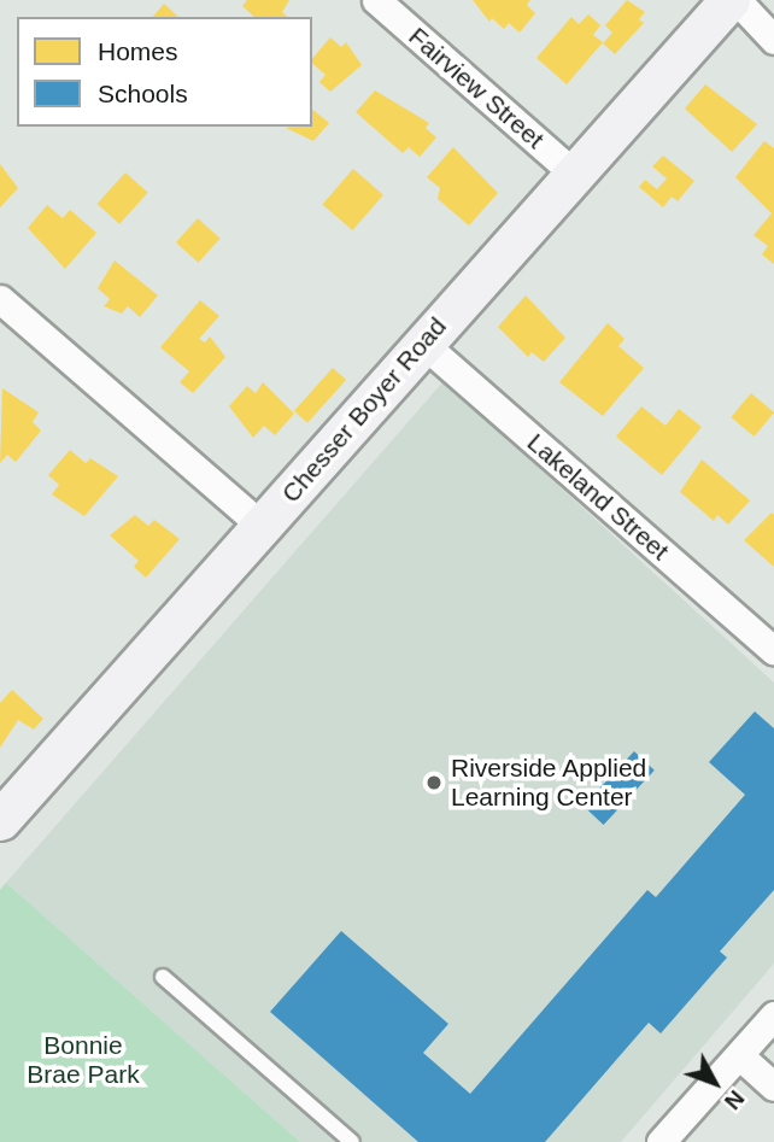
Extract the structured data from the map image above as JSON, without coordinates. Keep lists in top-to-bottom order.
{
  "streets": {
    "street": ["Fairview Street", "Chesser Boyer Road", "Lakeland Street"]
  },
  "crossings": [
    ["Fairview Street", "Chesser Boyer Road"],
    ["Chesser Boyer Road", "Lakeland Street"]
  ],
  "parks": ["Bonnie Brae Park"],
  "places": ["Riverside Applied Learning Center"],
  "legend": ["Homes", "Schools"],
  "north": "bottom right"
}
